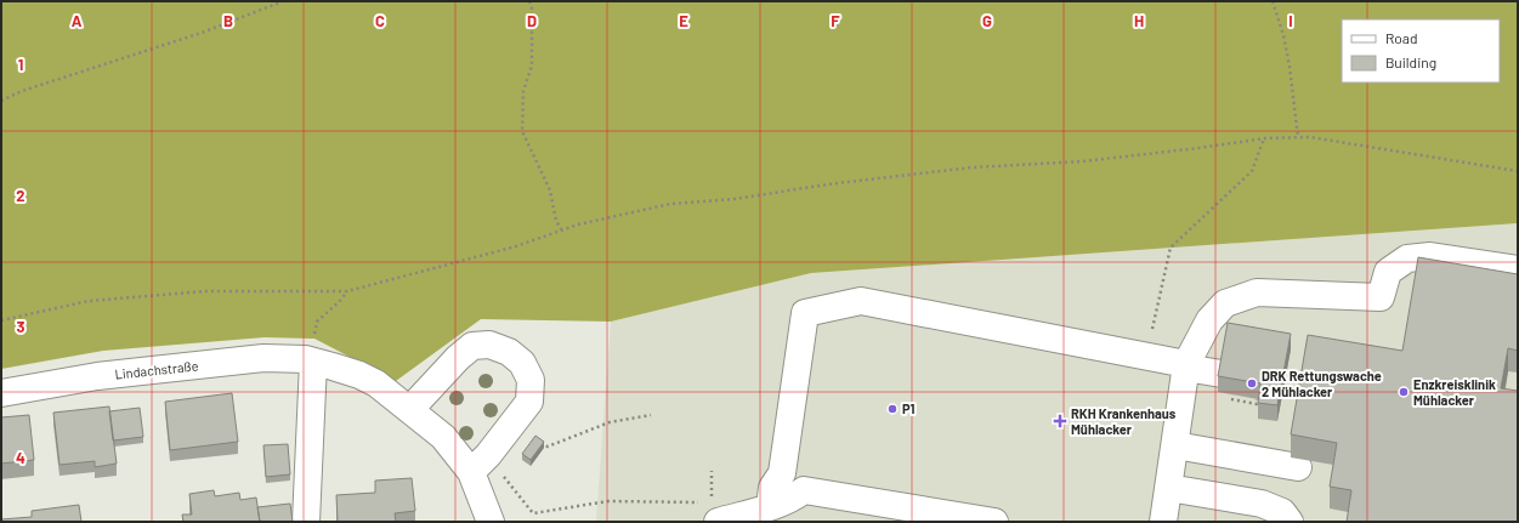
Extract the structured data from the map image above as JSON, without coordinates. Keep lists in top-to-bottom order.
{
  "streets": {
    "street": ["Lindachstraße"]
  },
  "places": {
    "other": ["DRK Rettungswache 2 Mühlacker", "Enzkreisklinik Mühlacker", "P1"],
    "health": ["RKH Krankenhaus Mühlacker"]
  },
  "legend": ["Road", "Building"],
  "grid": {
    "columns": [
      "A",
      "B",
      "C",
      "D",
      "E",
      "F",
      "G",
      "H",
      "I"
    ],
    "rows": [
      "1",
      "2",
      "3",
      "4"
    ]
  }
}
